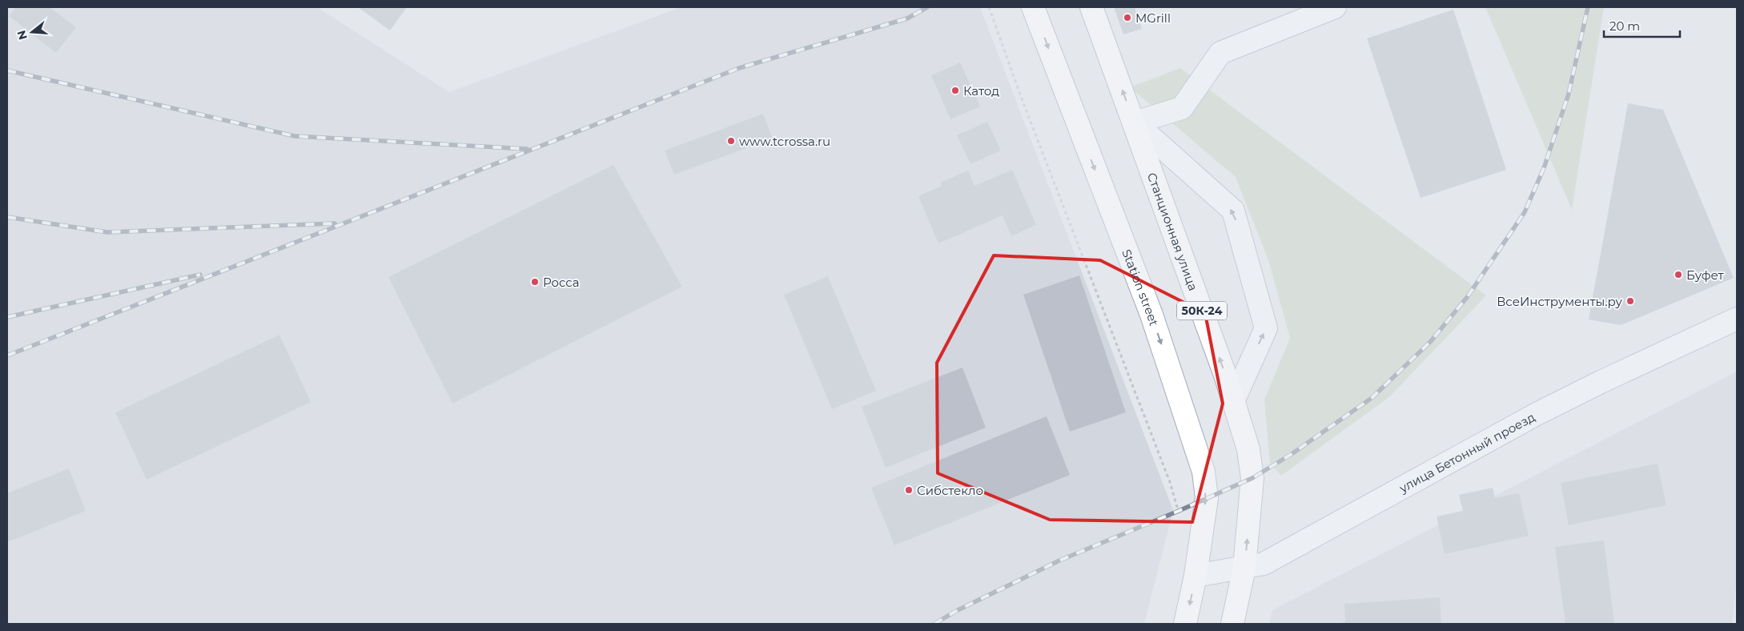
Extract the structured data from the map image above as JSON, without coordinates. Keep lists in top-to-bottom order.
{
  "streets": {
    "main road": ["Станционная улица", "Station street", "50К-24"],
    "street": ["улица Бетонный проезд"]
  },
  "crossings": [
    ["Станционная улица", "улица Бетонный проезд"],
    ["Station street", "улица Бетонный проезд"]
  ],
  "one_way": ["Станционная улица", "Station street"],
  "places": [
    "MGrill",
    "Катод",
    "www.tcrossa.ru",
    "Буфет",
    "Росса",
    "ВсеИнструменты.ру",
    "Сибстекло"
  ],
  "scale_bar": "20 m",
  "north": "left"
}
